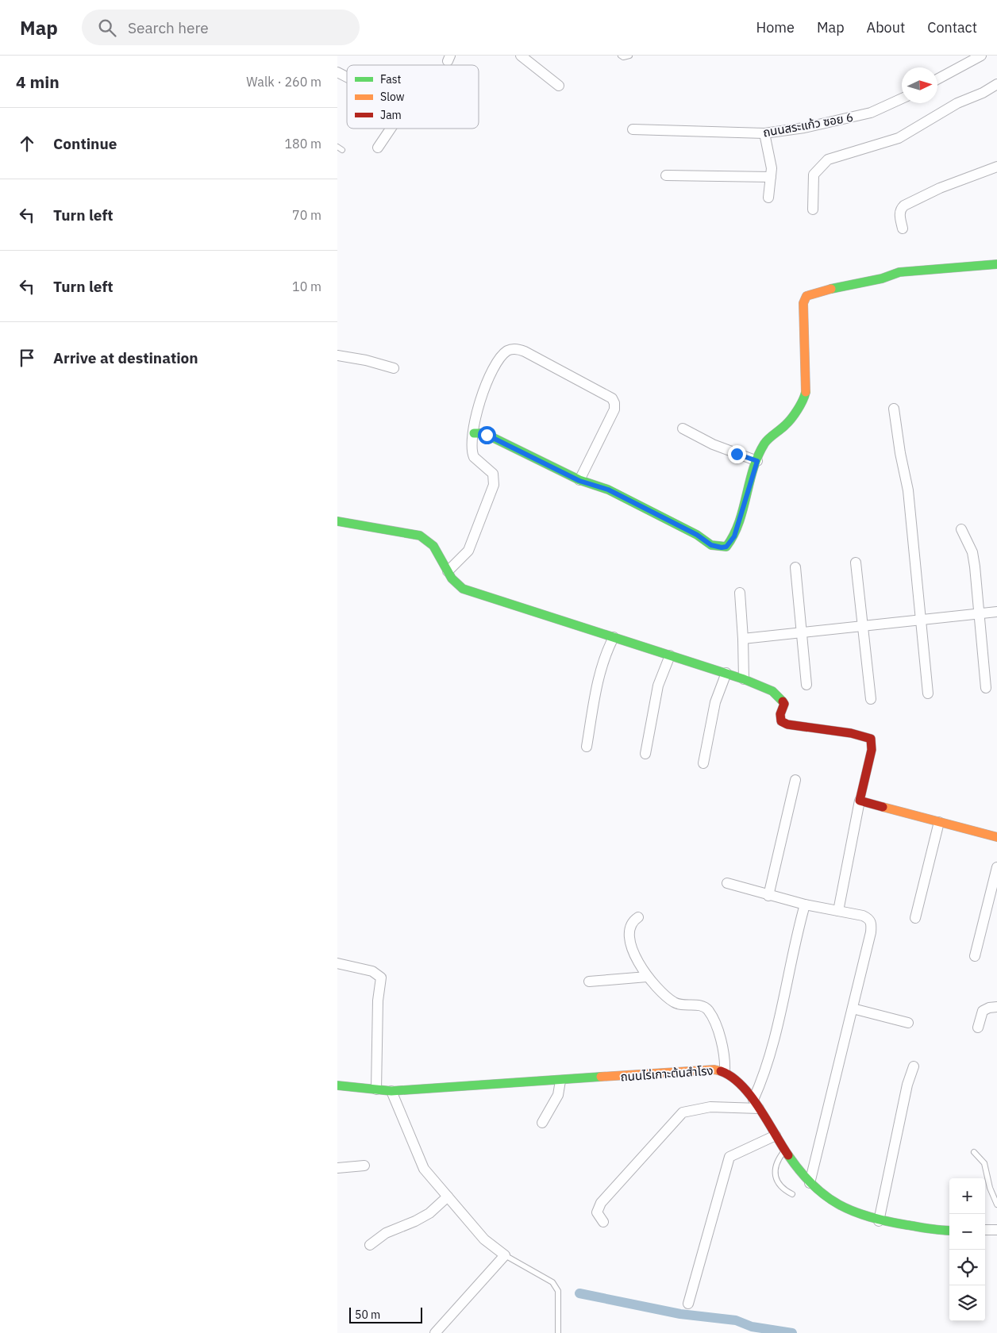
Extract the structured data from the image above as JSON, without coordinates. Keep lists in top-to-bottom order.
{
  "streets": {
    "street": ["ถนนสระแก้ว ซอย 6", "ถนนไร่เกาะต้นสำโรง"]
  },
  "legend": ["Fast", "Slow", "Jam"],
  "scale_bar": "50 m",
  "north": "right",
  "page": {
    "header": "Map",
    "search": "Search here",
    "nav": [
      "Home",
      "Map",
      "About",
      "Contact"
    ],
    "heading": ["4 min", "Walk · 260 m"],
    "list": [
      ["Continue", "180 m"],
      ["Turn left", "70 m"],
      ["Turn left", "10 m"],
      "Arrive at destination"
    ],
    "map_buttons": ["+", "−"],
    "scale": "50 m"
  }
}
